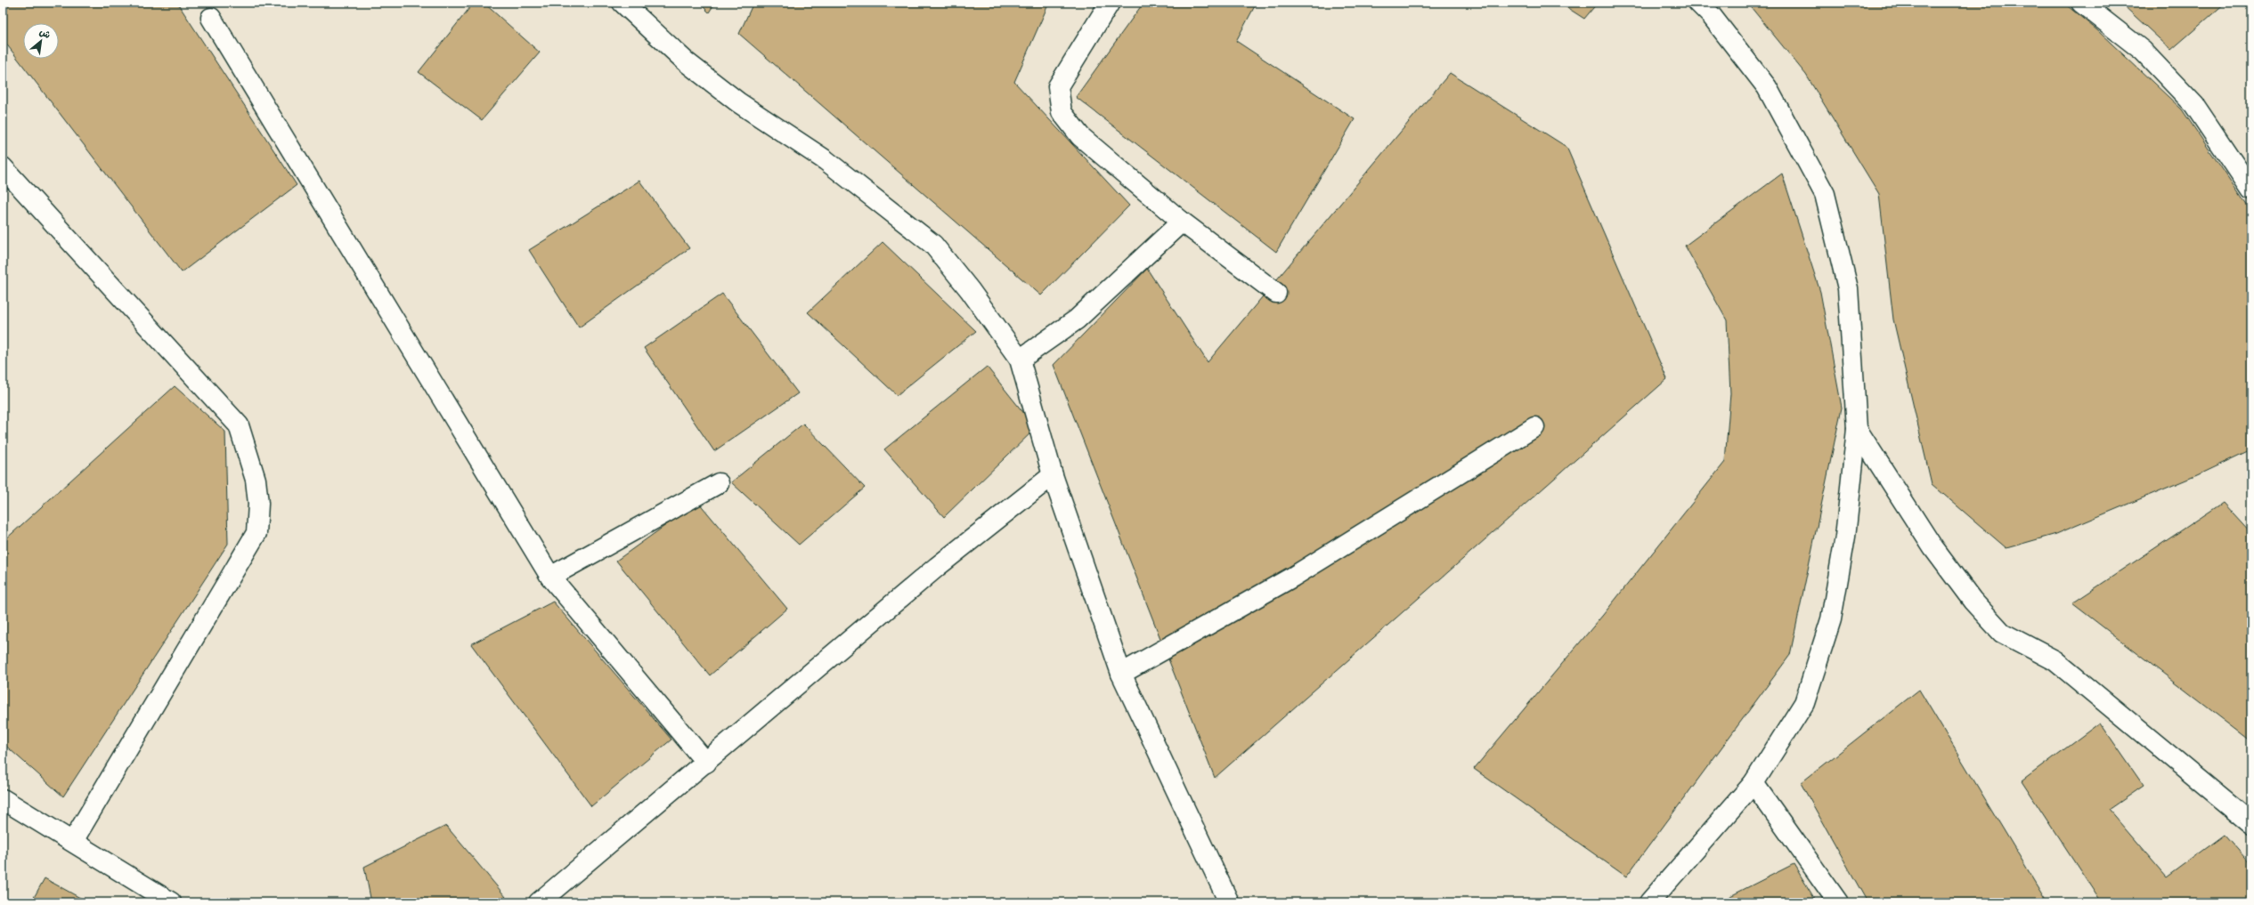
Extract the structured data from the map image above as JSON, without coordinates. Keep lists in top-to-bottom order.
{
  "north": "top right"
}
